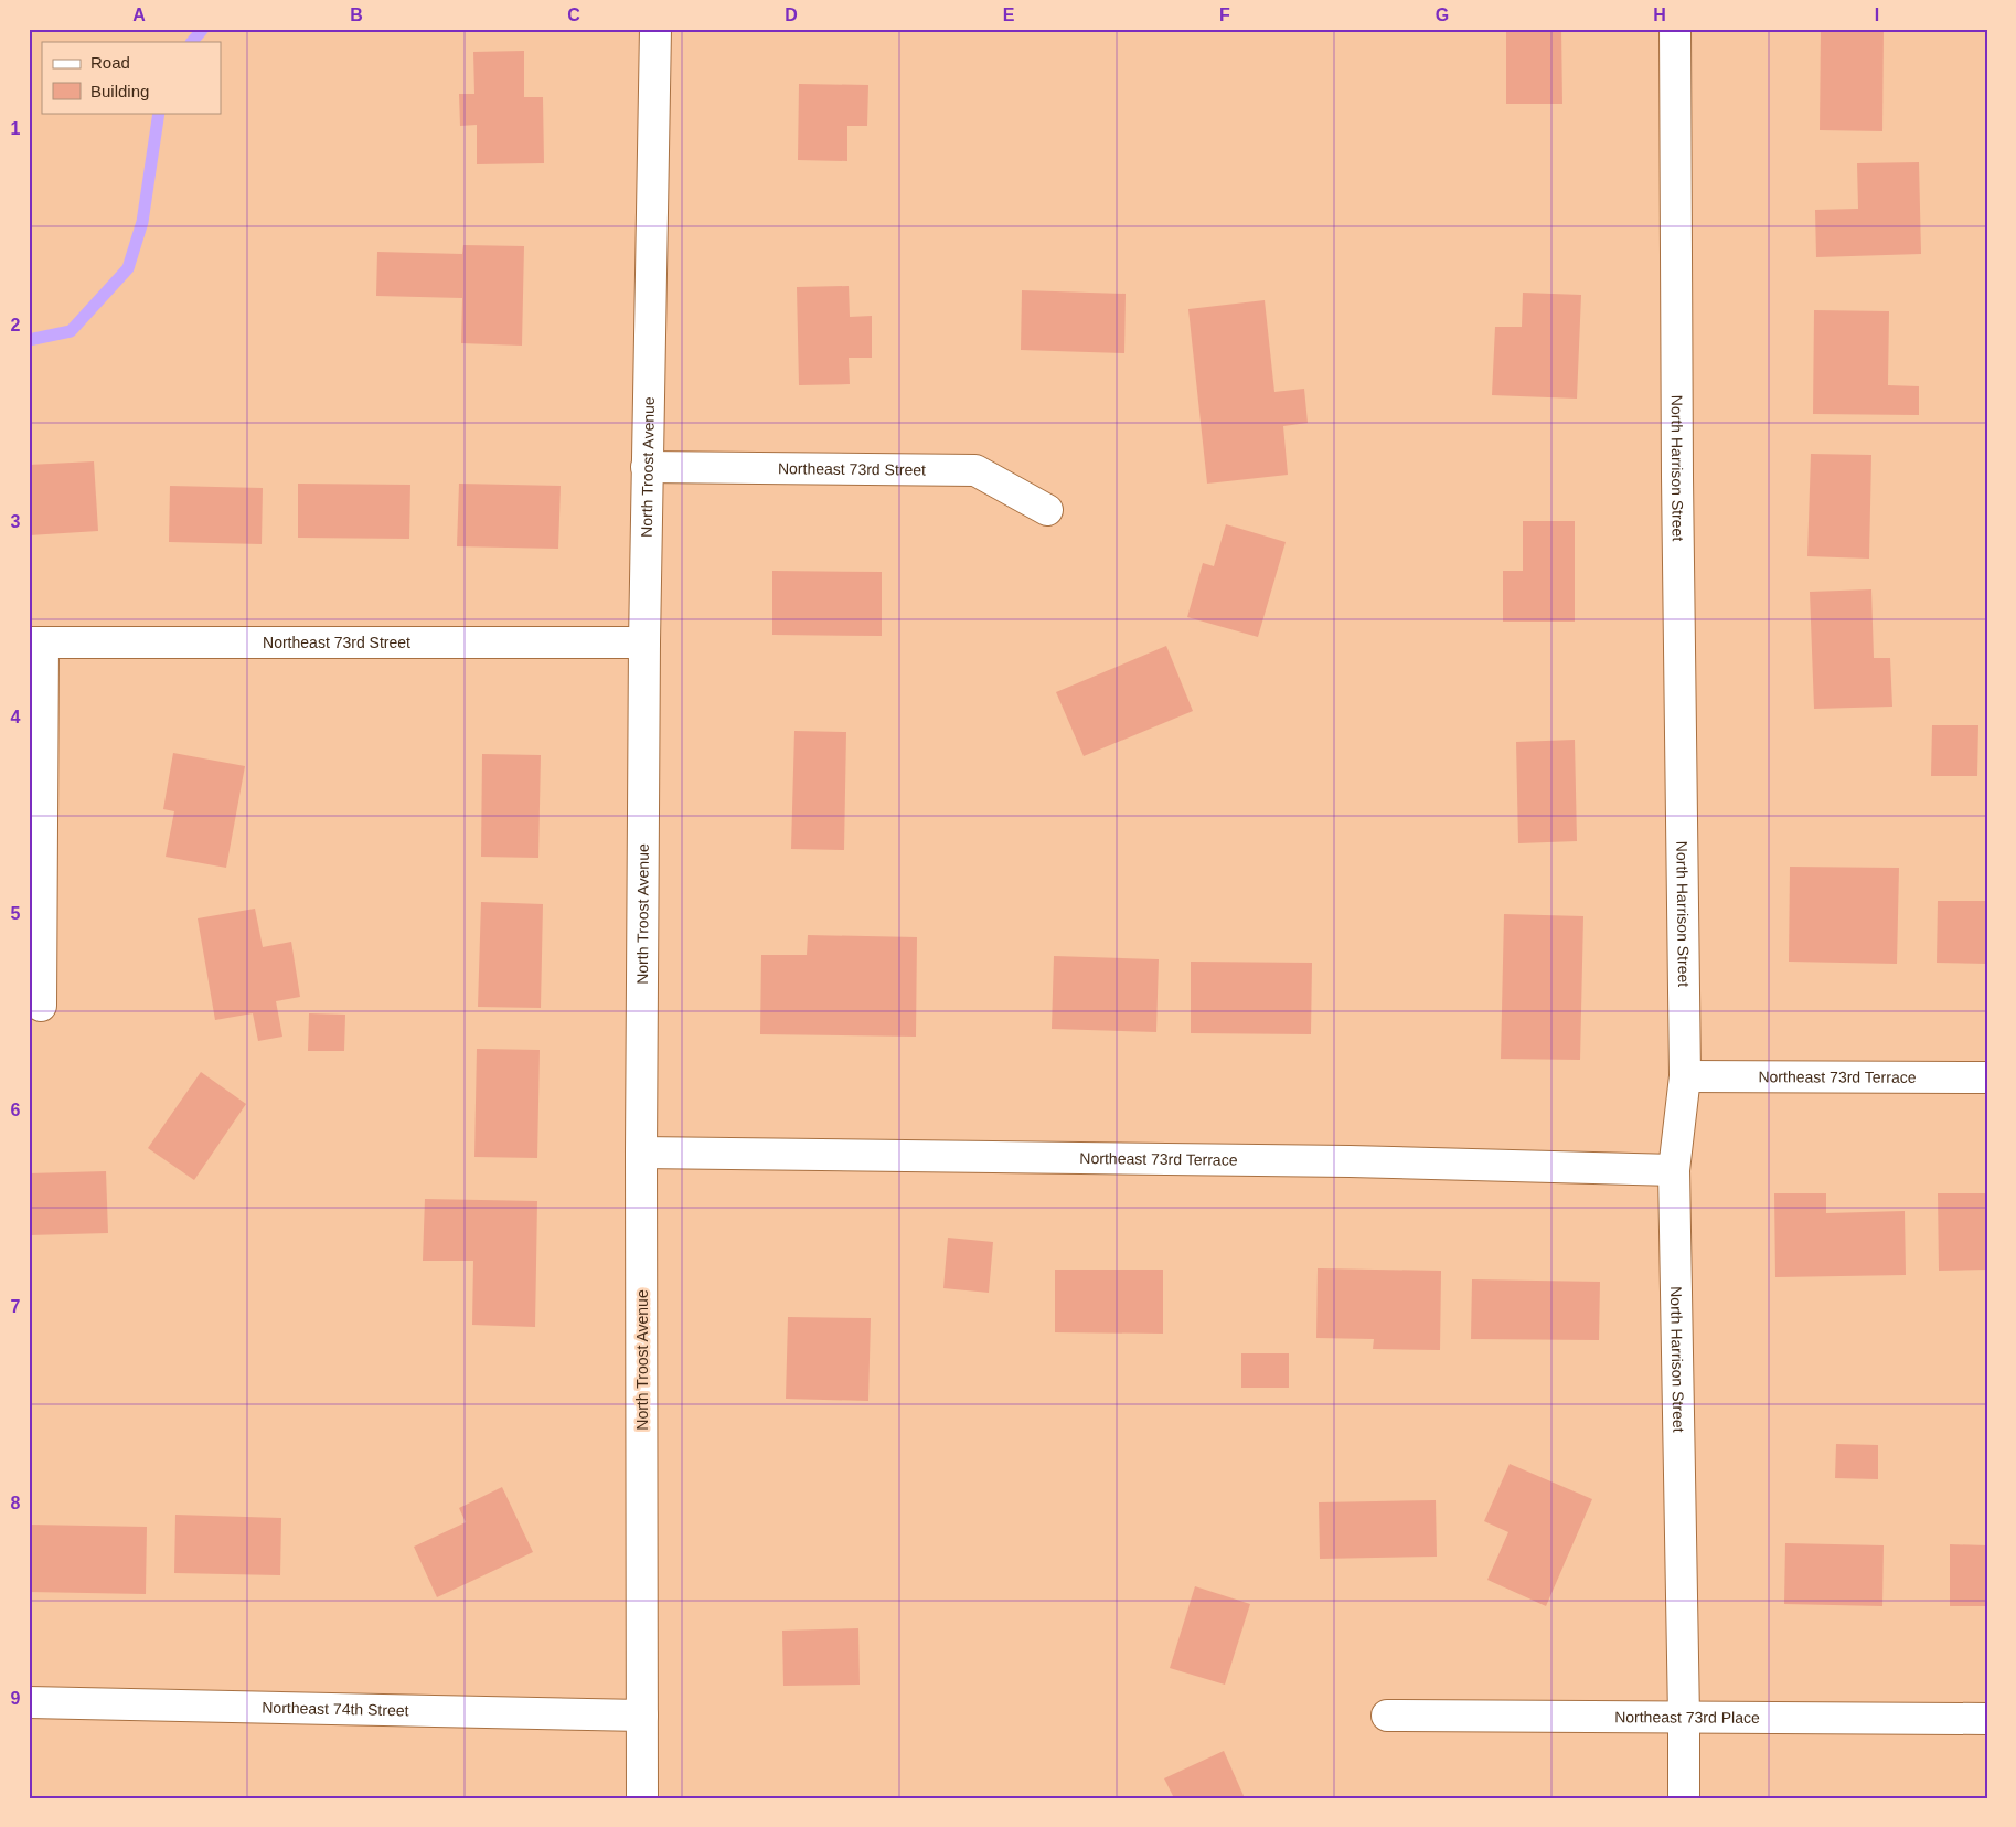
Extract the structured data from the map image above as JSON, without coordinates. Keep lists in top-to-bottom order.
{
  "streets": {
    "street": [
      "North Troost Avenue",
      "North Harrison Street",
      "Northeast 73rd Street",
      "Northeast 73rd Terrace",
      "Northeast 74th Street",
      "Northeast 73rd Place"
    ]
  },
  "crossings": [
    ["North Troost Avenue", "Northeast 73rd Street"],
    ["North Troost Avenue", "Northeast 73rd Terrace"],
    ["North Troost Avenue", "Northeast 74th Street"],
    ["North Harrison Street", "Northeast 73rd Terrace"],
    ["North Harrison Street", "Northeast 73rd Place"]
  ],
  "legend": ["Road", "Building"],
  "grid": {
    "columns": [
      "A",
      "B",
      "C",
      "D",
      "E",
      "F",
      "G",
      "H",
      "I"
    ],
    "rows": [
      "1",
      "2",
      "3",
      "4",
      "5",
      "6",
      "7",
      "8",
      "9"
    ]
  }
}
